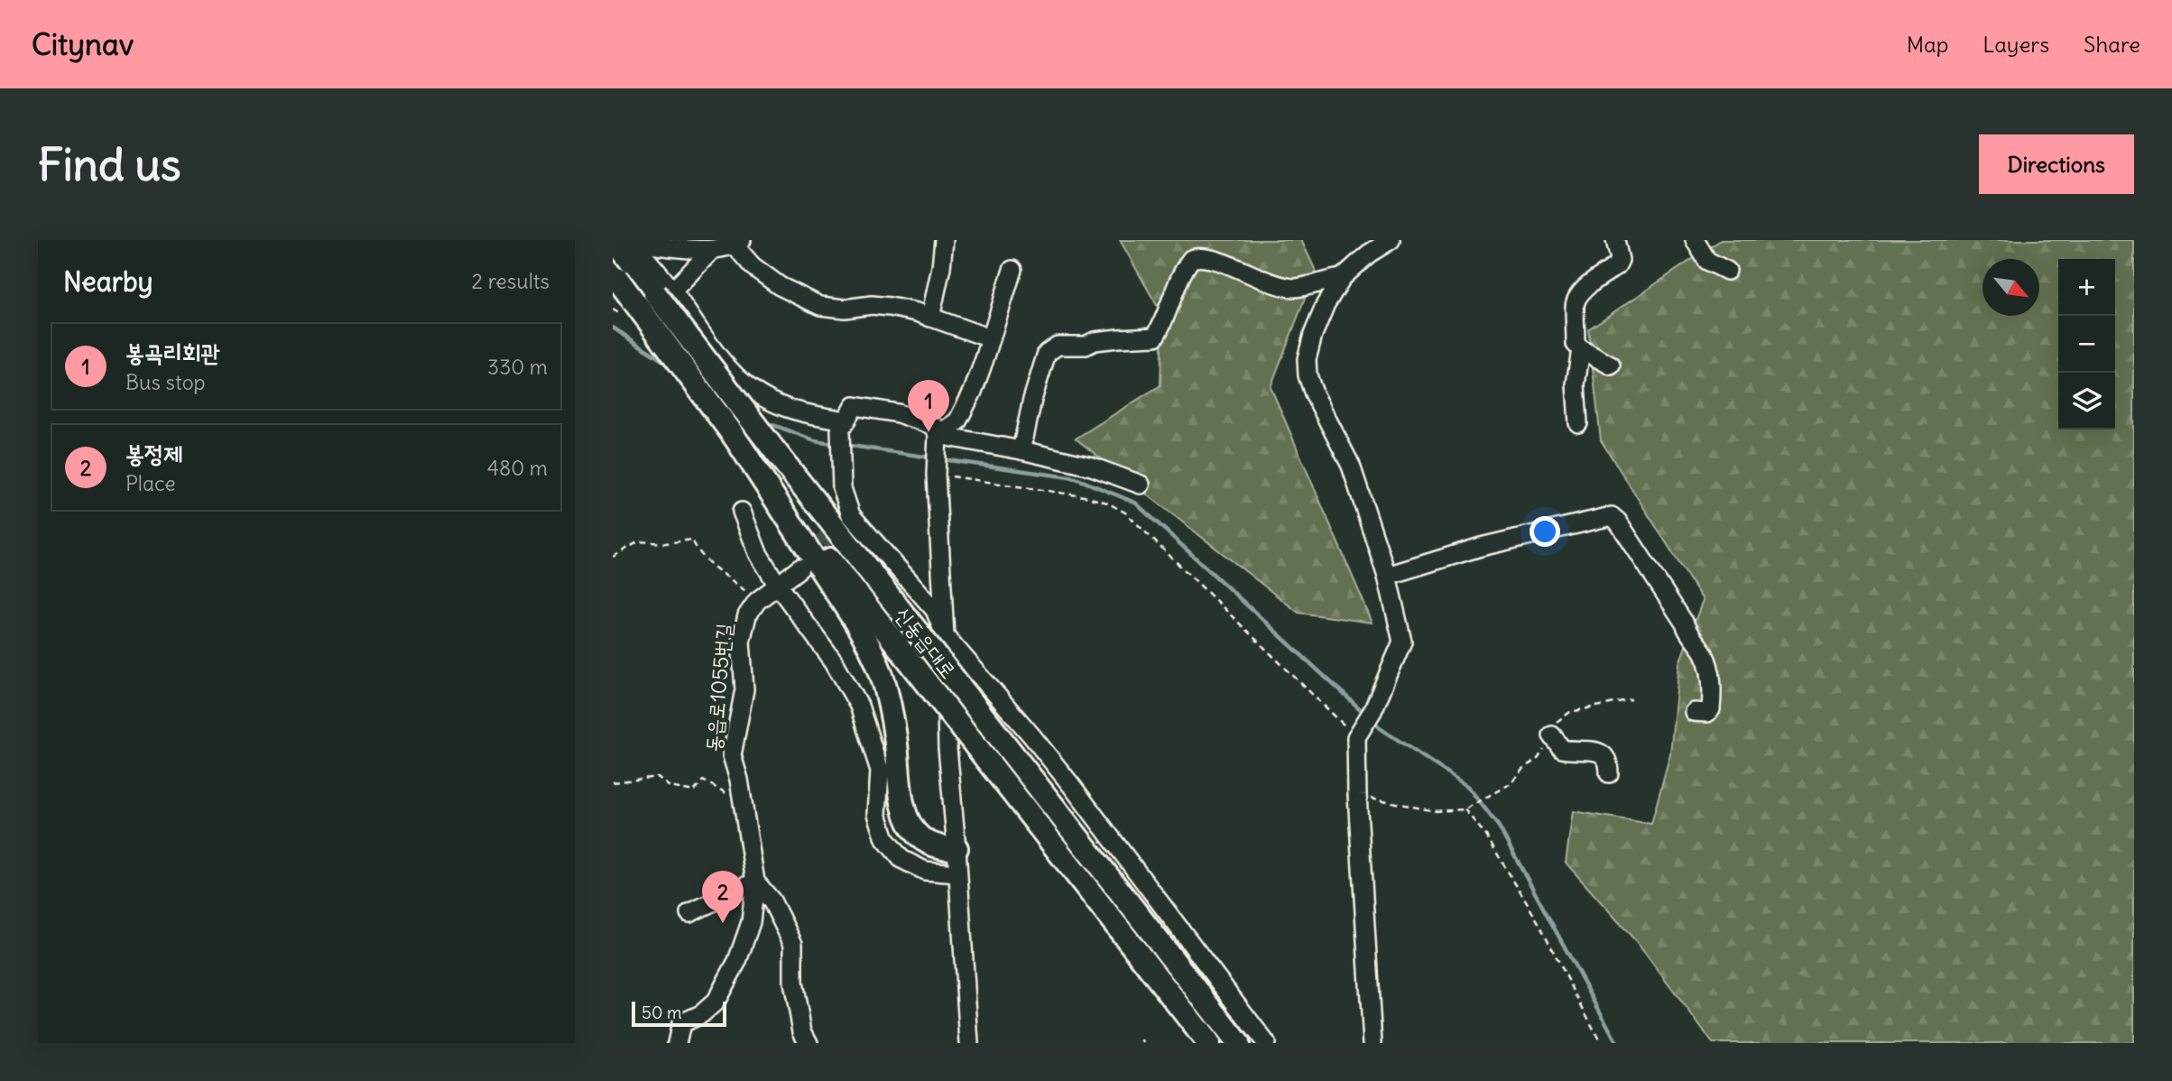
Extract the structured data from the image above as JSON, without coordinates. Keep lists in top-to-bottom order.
{
  "streets": {
    "main road": ["신동읍대로"],
    "street": ["동읍로1055번길"]
  },
  "scale_bar": "50 m",
  "north": "bottom right",
  "page": {
    "header": "Citynav",
    "nav": ["Map", "Layers", "Share"],
    "buttons": "Directions",
    "title": "Find us",
    "heading": ["Nearby", "2 results"],
    "map_buttons": ["+", "−"],
    "list": [
      {
        "mark": "1",
        "name": "봉곡리회관",
        "note": "Bus stop",
        "value": "330 m"
      },
      {
        "mark": "2",
        "name": "봉정제",
        "note": "Place",
        "value": "480 m"
      }
    ],
    "pins": ["1", "2"],
    "scale": "50 m"
  }
}
